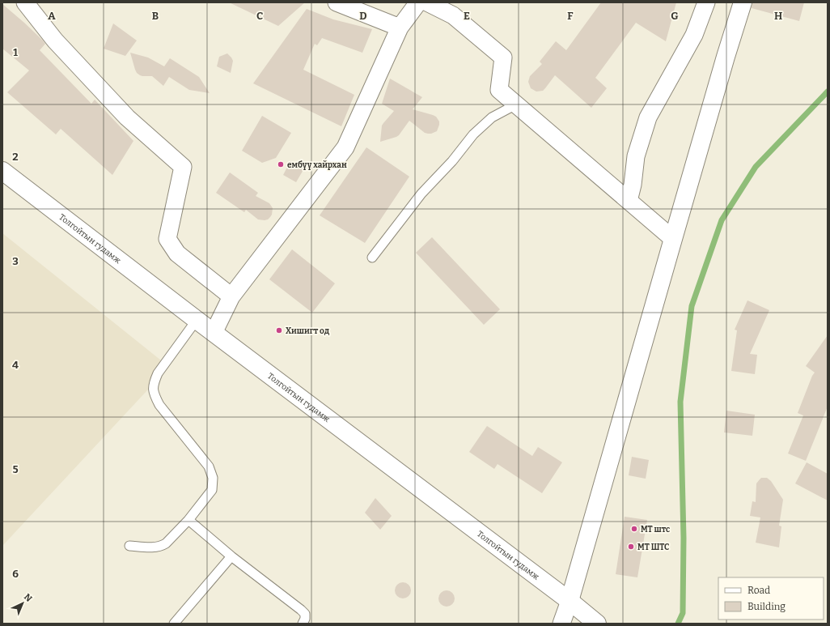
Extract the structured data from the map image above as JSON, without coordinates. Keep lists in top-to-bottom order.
{
  "streets": {
    "main road": ["Толгойтын гудамж"]
  },
  "places": [
    "ембүү хайрхан",
    "Хишигт од",
    "МТ штс",
    "MТ ШТС"
  ],
  "legend": ["Road", "Building"],
  "north": "top right",
  "grid": {
    "columns": [
      "A",
      "B",
      "C",
      "D",
      "E",
      "F",
      "G",
      "H"
    ],
    "rows": [
      "1",
      "2",
      "3",
      "4",
      "5",
      "6"
    ]
  }
}
